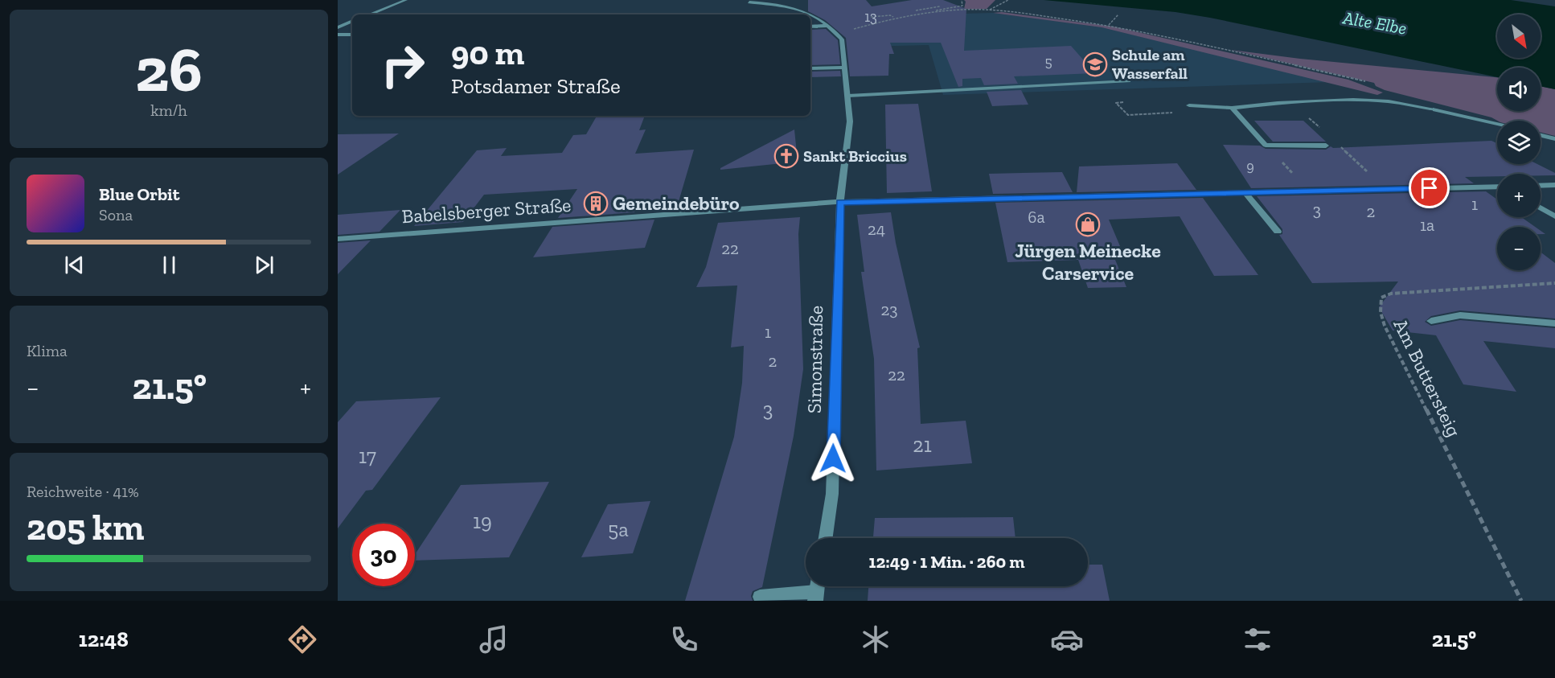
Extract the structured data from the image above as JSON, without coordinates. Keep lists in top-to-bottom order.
{
  "streets": {
    "street": ["Babelsberger Straße", "Simonstraße"],
    "path": ["Am Buttersteig"]
  },
  "crossings": [
    ["Babelsberger Straße", "Simonstraße"]
  ],
  "water": ["Alte Elbe"],
  "places": {
    "school or university": ["Schule am Wasserfall"],
    "church": ["Sankt Briccius"],
    "building": ["Gemeindebüro"],
    "shop": ["Jürgen Meinecke Carservice"]
  },
  "house_numbers": [
    "13",
    "5",
    "9",
    "1",
    "3",
    "2",
    "6a",
    "1a",
    "24",
    "22",
    "23",
    "1",
    "2",
    "22",
    "3",
    "21",
    "17",
    "19",
    "5a"
  ],
  "north": "bottom right",
  "page": {
    "tile": [
      ["26", "km/h"],
      "Klima",
      ["Reichweite · 41%", "205 km"]
    ],
    "map_buttons": ["+", "−"],
    "turn": ["90 m", "Potsdamer Straße"],
    "song": ["Blue Orbit", "Sona"],
    "heat": ["−", "21.5°", "+"],
    "limit": "30",
    "trip": "12:49 · 1 Min. · 260 m",
    "tabs": ["12:48", "21.5°"]
  }
}
